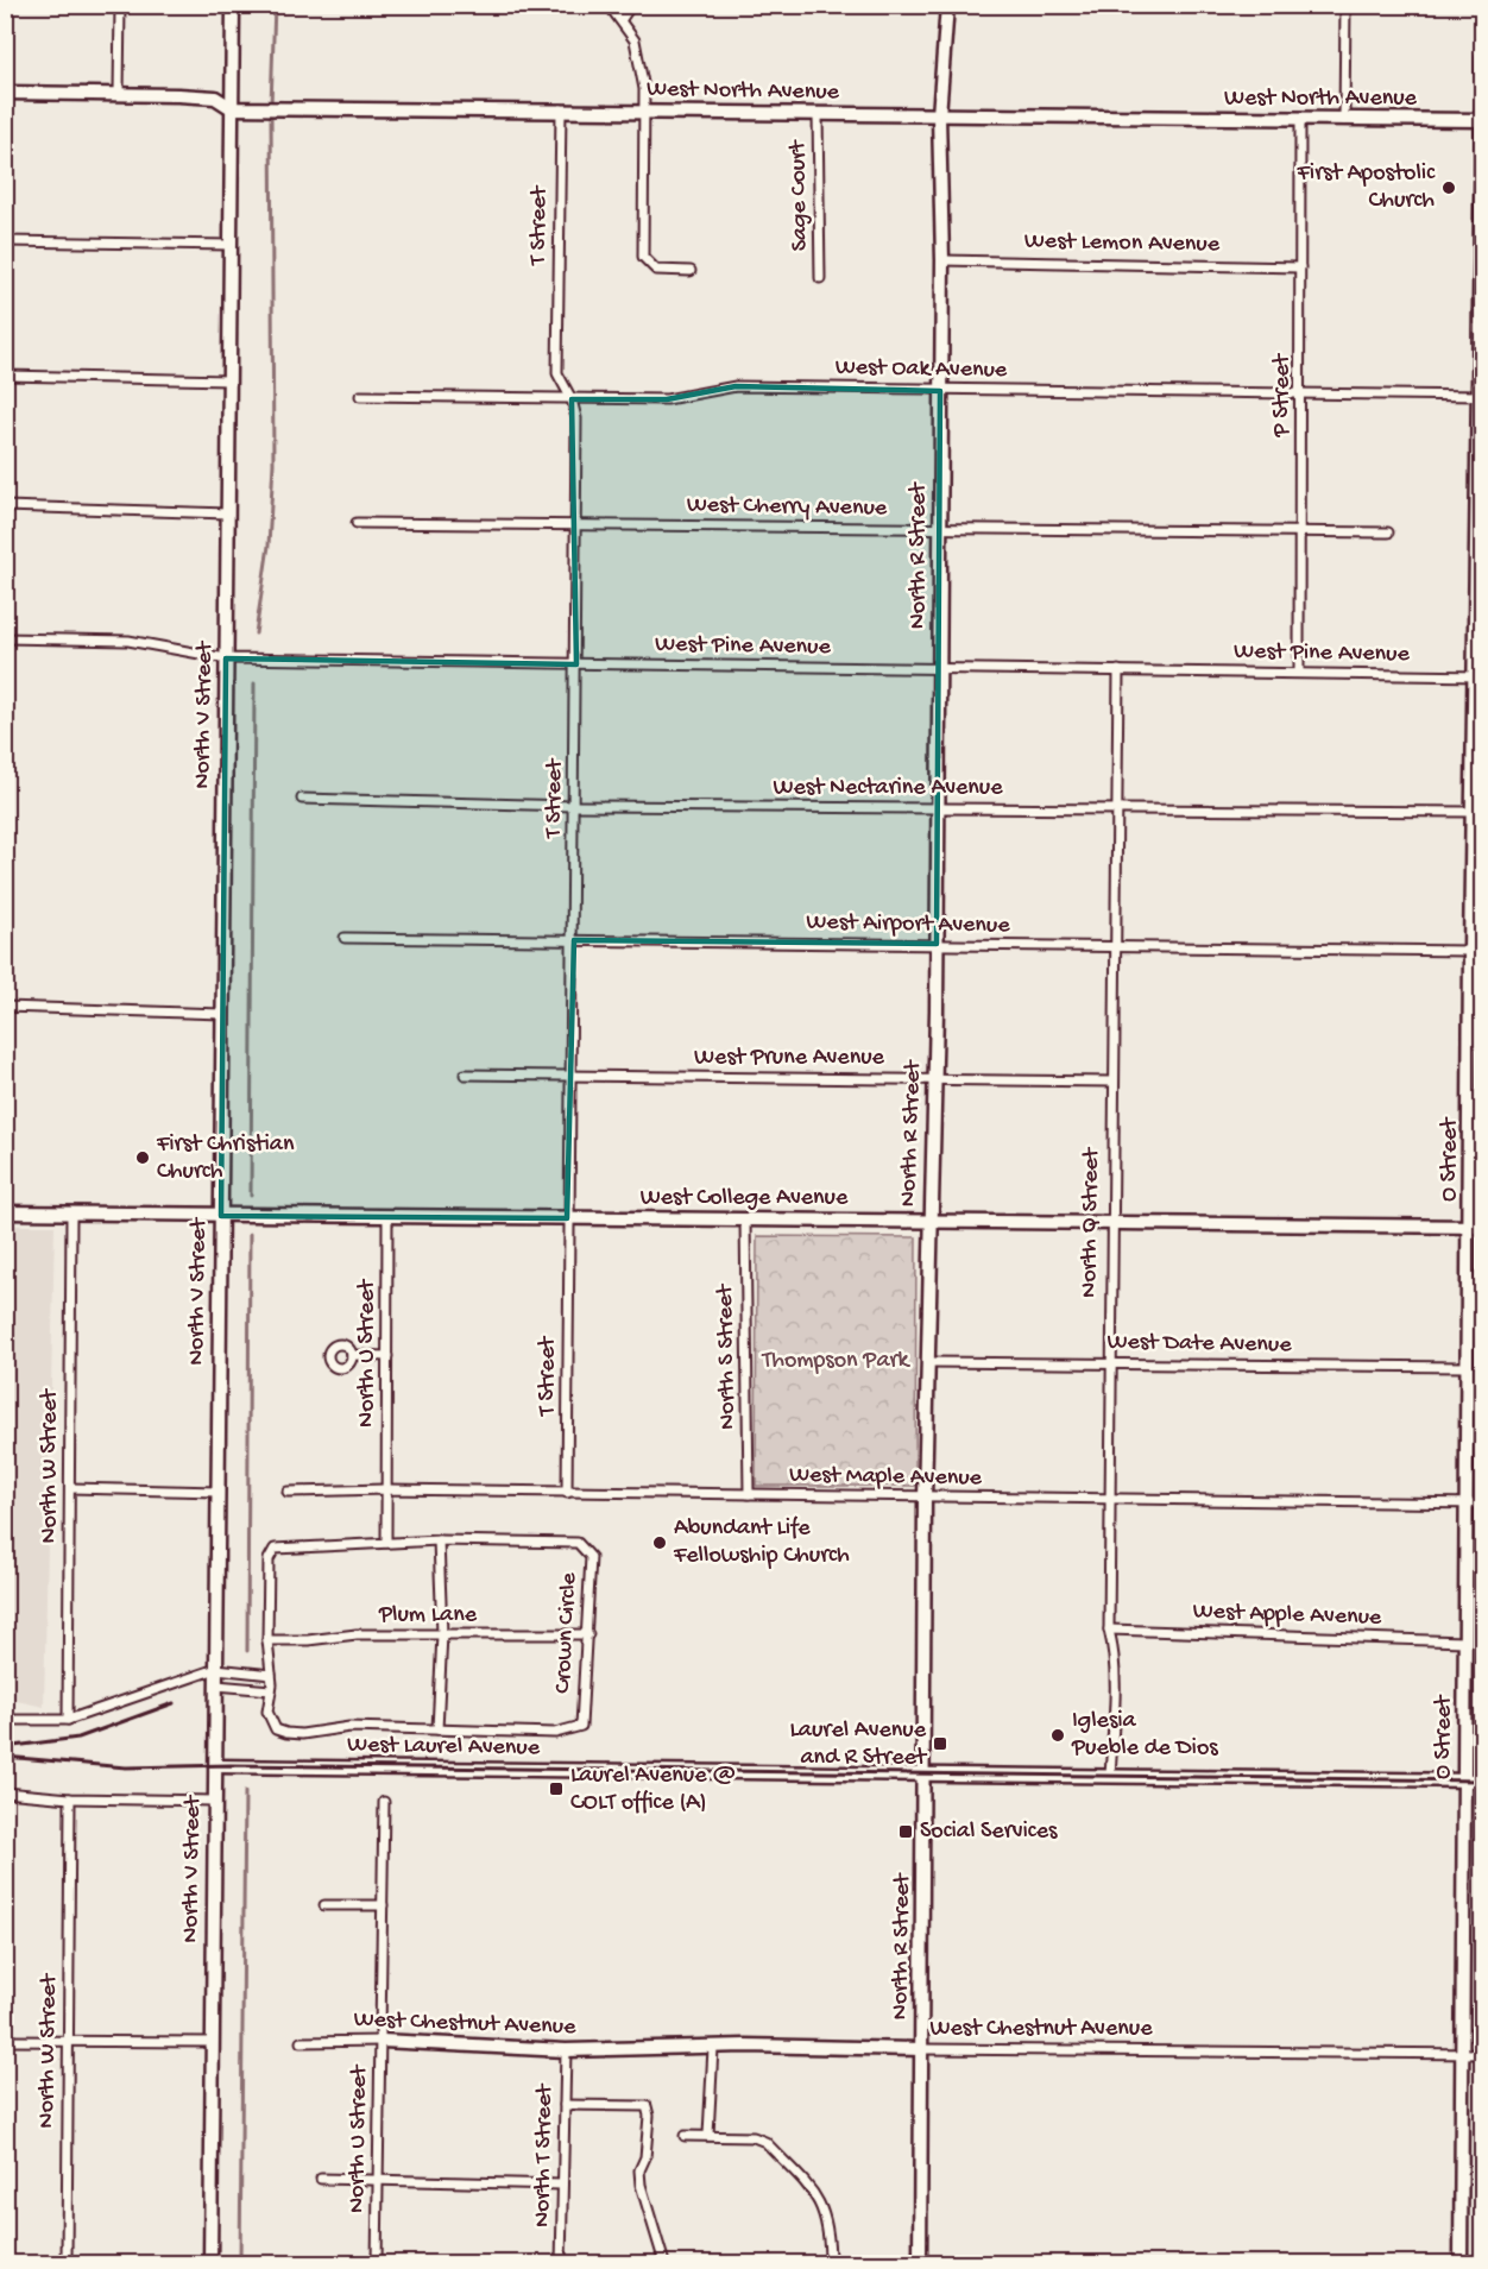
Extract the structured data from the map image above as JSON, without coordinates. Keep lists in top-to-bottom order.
{
  "streets": {
    "street": [
      "West North Avenue",
      "Sage Court",
      "T Street",
      "West Lemon Avenue",
      "West Oak Avenue",
      "P Street",
      "West Cherry Avenue",
      "North R Street",
      "West Pine Avenue",
      "North V Street",
      "West Nectarine Avenue",
      "West Airport Avenue",
      "West Prune Avenue",
      "O Street",
      "West College Avenue",
      "North Q Street",
      "West Date Avenue",
      "North U Street",
      "North S Street",
      "North W Street",
      "West Maple Avenue",
      "Plum Lane",
      "West Apple Avenue",
      "Crown Circle",
      "West Laurel Avenue",
      "West Chestnut Avenue",
      "North T Street"
    ]
  },
  "crossings": [
    ["West North Avenue", "Sage Court"],
    ["West North Avenue", "T Street"],
    ["West North Avenue", "P Street"],
    ["West North Avenue", "North R Street"],
    ["West North Avenue", "North V Street"],
    ["West North Avenue", "O Street"],
    ["T Street", "West Oak Avenue"],
    ["T Street", "West Cherry Avenue"],
    ["T Street", "West Pine Avenue"],
    ["T Street", "West Nectarine Avenue"],
    ["T Street", "West Airport Avenue"],
    ["T Street", "West Prune Avenue"],
    ["T Street", "West College Avenue"],
    ["T Street", "West Maple Avenue"],
    ["West Lemon Avenue", "P Street"],
    ["West Lemon Avenue", "North R Street"],
    ["West Oak Avenue", "P Street"],
    ["West Oak Avenue", "North R Street"],
    ["West Oak Avenue", "O Street"],
    ["P Street", "West Cherry Avenue"],
    ["P Street", "West Pine Avenue"],
    ["West Cherry Avenue", "North R Street"],
    ["North R Street", "West Pine Avenue"],
    ["North R Street", "West Nectarine Avenue"],
    ["North R Street", "West Airport Avenue"],
    ["North R Street", "West Prune Avenue"],
    ["North R Street", "West College Avenue"],
    ["North R Street", "West Date Avenue"],
    ["North R Street", "West Maple Avenue"],
    ["North R Street", "West Laurel Avenue"],
    ["North R Street", "West Chestnut Avenue"],
    ["West Pine Avenue", "North V Street"],
    ["West Pine Avenue", "O Street"],
    ["West Pine Avenue", "North Q Street"],
    ["North V Street", "West College Avenue"],
    ["North V Street", "West Laurel Avenue"],
    ["West Nectarine Avenue", "O Street"],
    ["West Nectarine Avenue", "North Q Street"],
    ["West Airport Avenue", "O Street"],
    ["West Airport Avenue", "North Q Street"],
    ["West Prune Avenue", "North Q Street"],
    ["O Street", "West College Avenue"],
    ["O Street", "West Date Avenue"],
    ["O Street", "West Maple Avenue"],
    ["O Street", "West Apple Avenue"],
    ["O Street", "West Laurel Avenue"],
    ["O Street", "West Chestnut Avenue"],
    ["West College Avenue", "North Q Street"],
    ["West College Avenue", "North U Street"],
    ["West College Avenue", "North S Street"],
    ["West College Avenue", "North W Street"],
    ["North Q Street", "West Date Avenue"],
    ["North Q Street", "West Maple Avenue"],
    ["North Q Street", "West Apple Avenue"],
    ["North Q Street", "West Laurel Avenue"],
    ["North U Street", "West Maple Avenue"],
    ["North U Street", "Crown Circle"],
    ["North U Street", "West Chestnut Avenue"],
    ["North S Street", "West Maple Avenue"],
    ["Plum Lane", "Crown Circle"],
    ["West Chestnut Avenue", "North T Street"]
  ],
  "parks": ["Thompson Park"],
  "places": {
    "other": [
      "First Apostolic Church",
      "First Christian Church",
      "Abundant Life Fellowship Church",
      "Iglesia Pueble de Dios"
    ],
    "transit": ["Laurel Avenue and R Street", "Laurel Avenue @ COLT office (A)", "Social Services"]
  }
}
